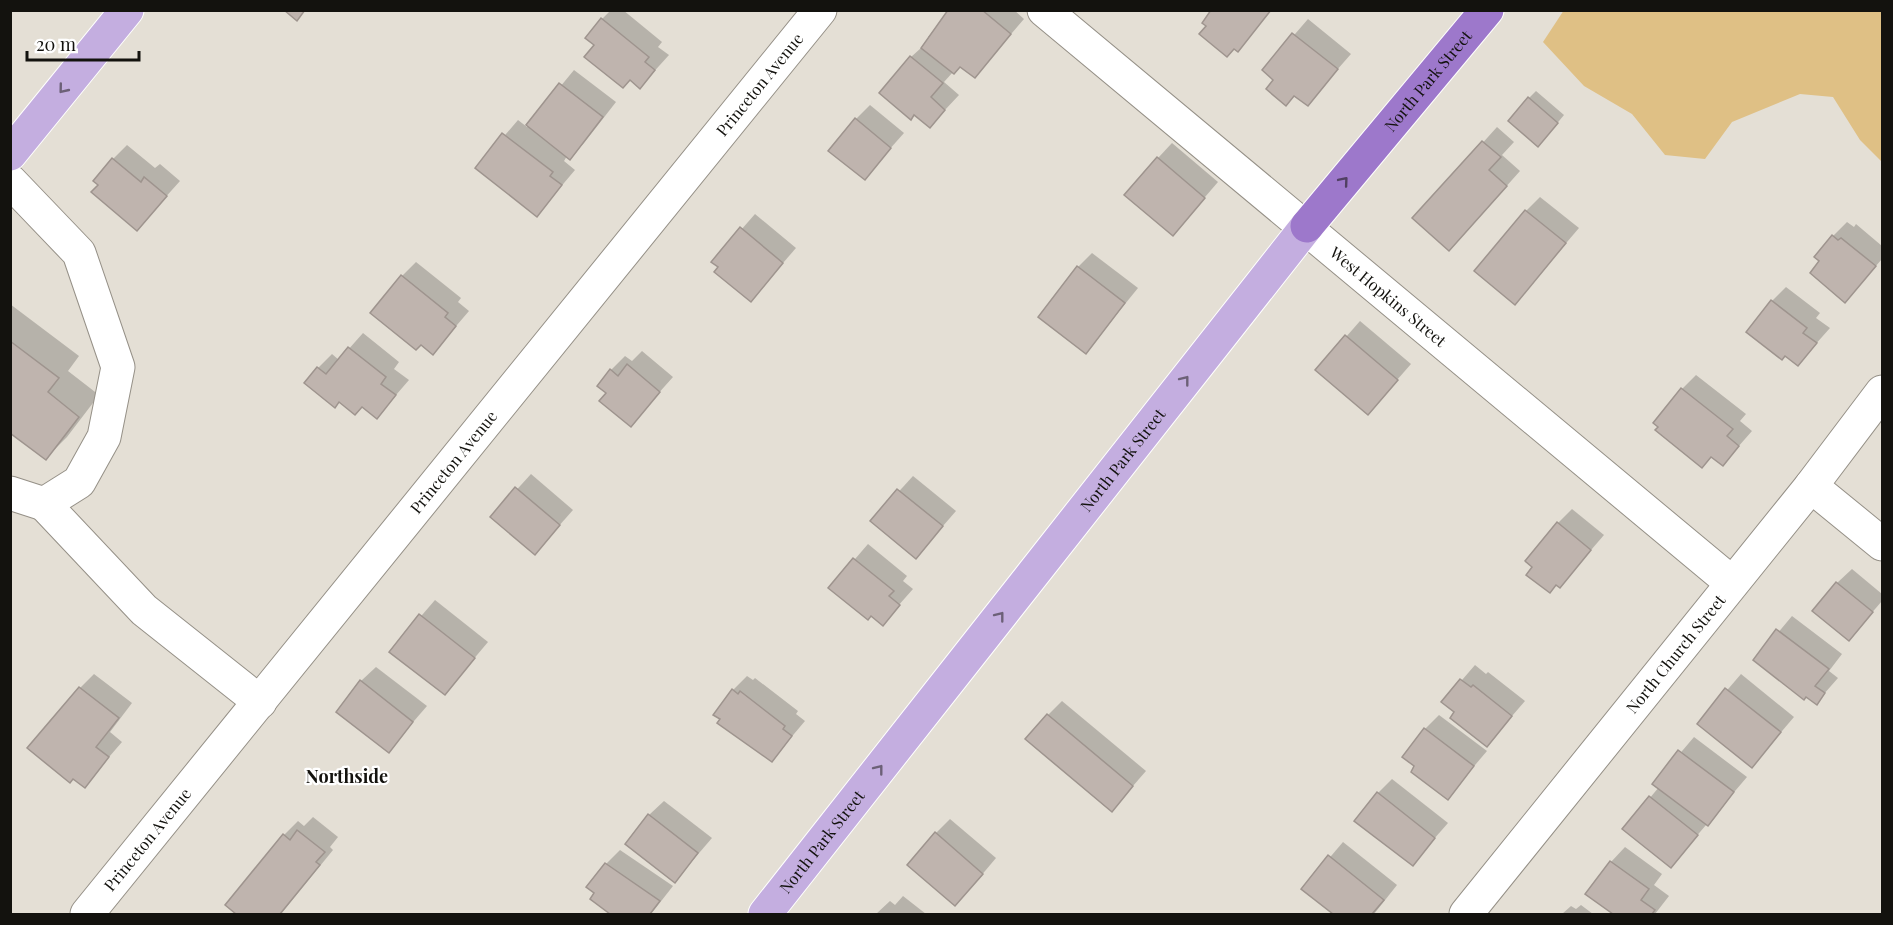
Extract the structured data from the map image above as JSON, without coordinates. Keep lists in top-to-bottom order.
{
  "streets": {
    "highway": ["North Park Street"],
    "street": ["Princeton Avenue", "West Hopkins Street", "North Church Street"]
  },
  "crossings": [
    ["North Park Street", "West Hopkins Street"],
    ["West Hopkins Street", "North Church Street"]
  ],
  "one_way": ["North Park Street"],
  "districts": ["Northside"],
  "scale_bar": "20 m"
}
